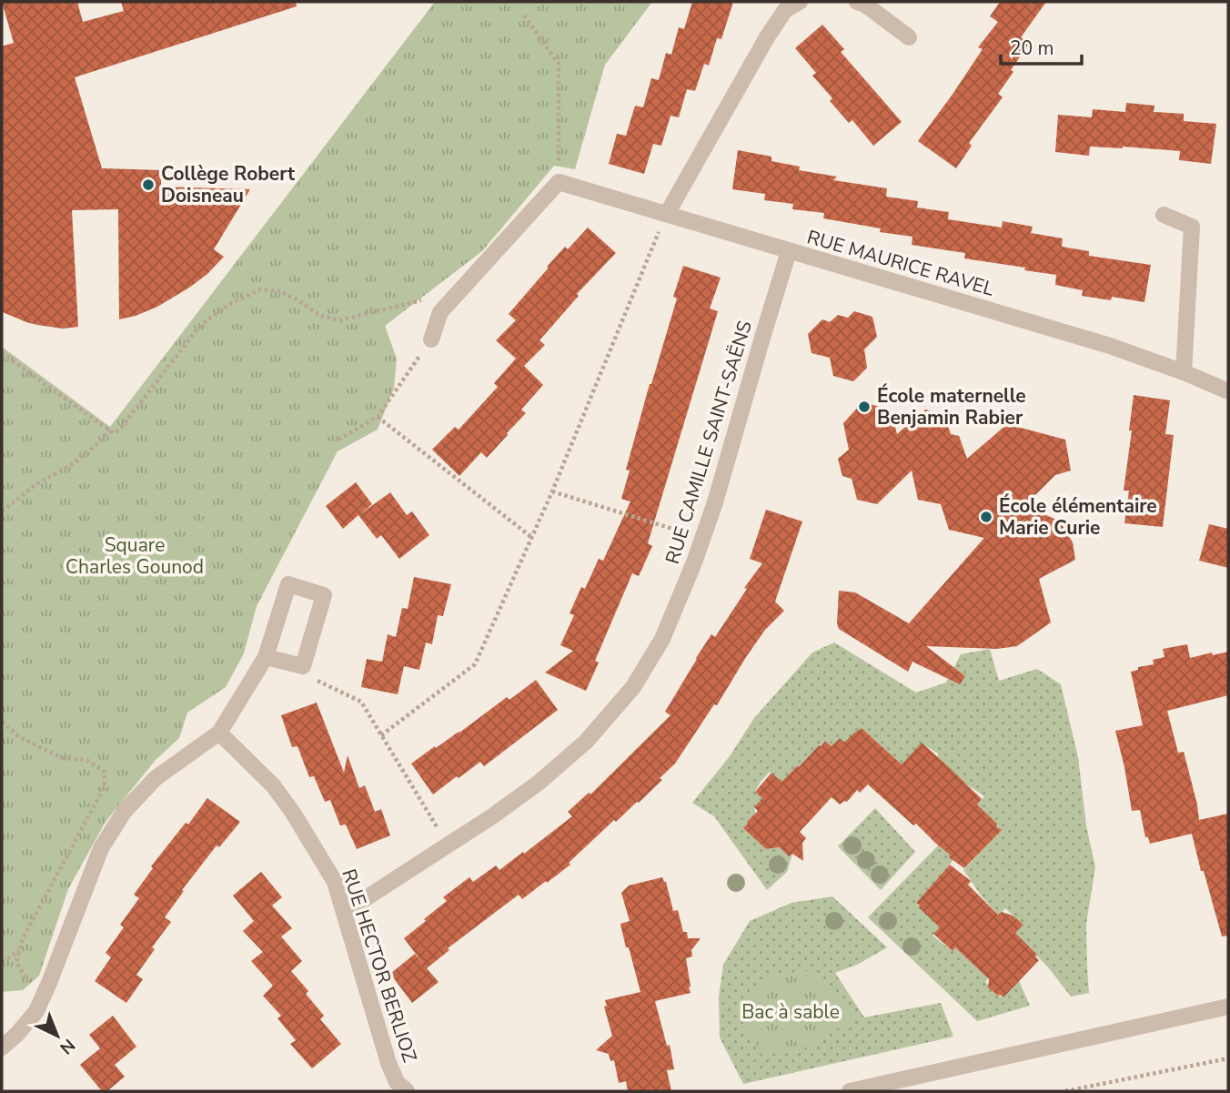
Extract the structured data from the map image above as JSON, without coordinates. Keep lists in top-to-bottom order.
{
  "streets": {
    "street": ["RUE MAURICE RAVEL", "RUE CAMILLE SAINT-SAËNS", "RUE HECTOR BERLIOZ"]
  },
  "crossings": [
    ["RUE MAURICE RAVEL", "RUE CAMILLE SAINT-SAËNS"],
    ["RUE CAMILLE SAINT-SAËNS", "RUE HECTOR BERLIOZ"]
  ],
  "parks": ["Square Charles Gounod", "Bac à sable"],
  "places": ["Collège Robert Doisneau", "École maternelle Benjamin Rabier", "École élémentaire Marie Curie"],
  "scale_bar": "20 m",
  "north": "bottom right"
}
